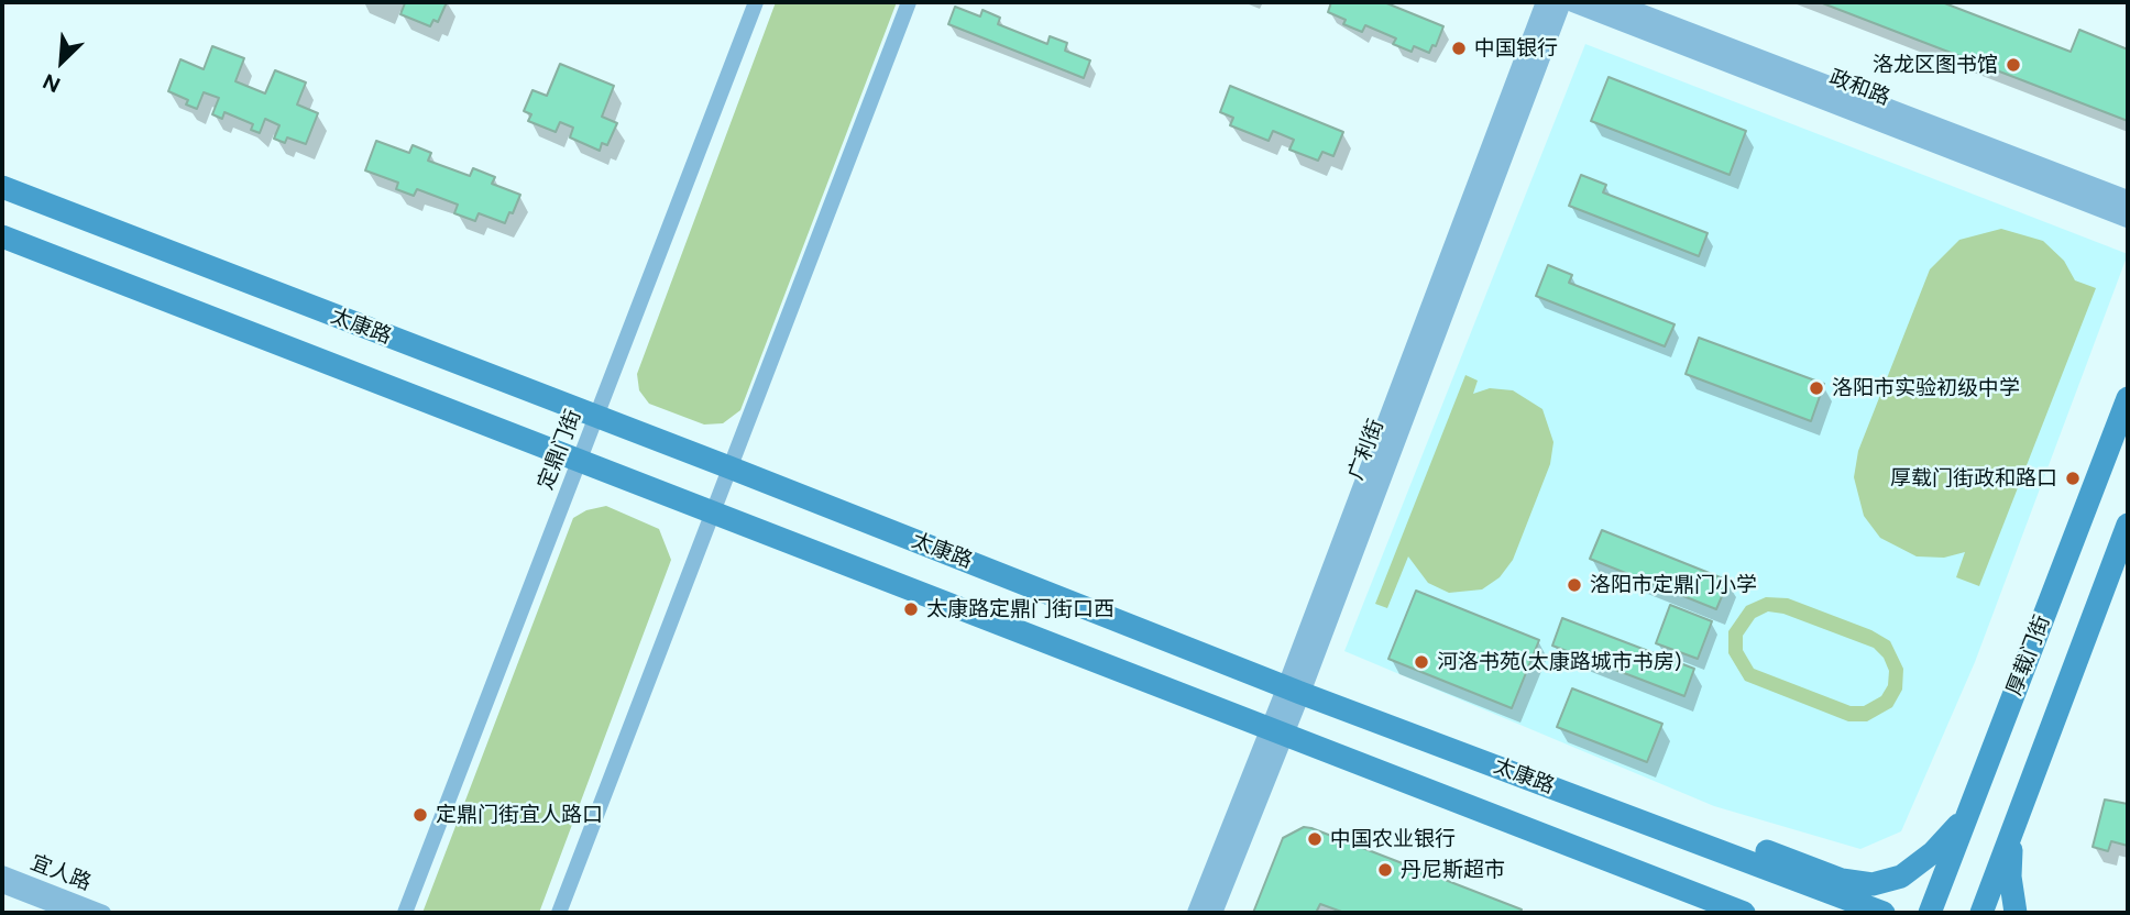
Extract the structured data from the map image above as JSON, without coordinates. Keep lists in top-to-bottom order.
{
  "streets": {
    "main road": ["太康路", "厚载门街"],
    "street": [
      "政和路",
      "定鼎门街",
      "广利街",
      "宜人路"
    ]
  },
  "crossings": [
    ["太康路", "定鼎门街"],
    ["太康路", "广利街"]
  ],
  "places": [
    "中国银行",
    "洛龙区图书馆",
    "洛阳市实验初级中学",
    "厚载门街政和路口",
    "洛阳市定鼎门小学",
    "太康路定鼎门街口西",
    "河洛书苑(太康路城市书房)",
    "定鼎门街宜人路口",
    "中国农业银行",
    "丹尼斯超市"
  ],
  "north": "bottom left"
}
